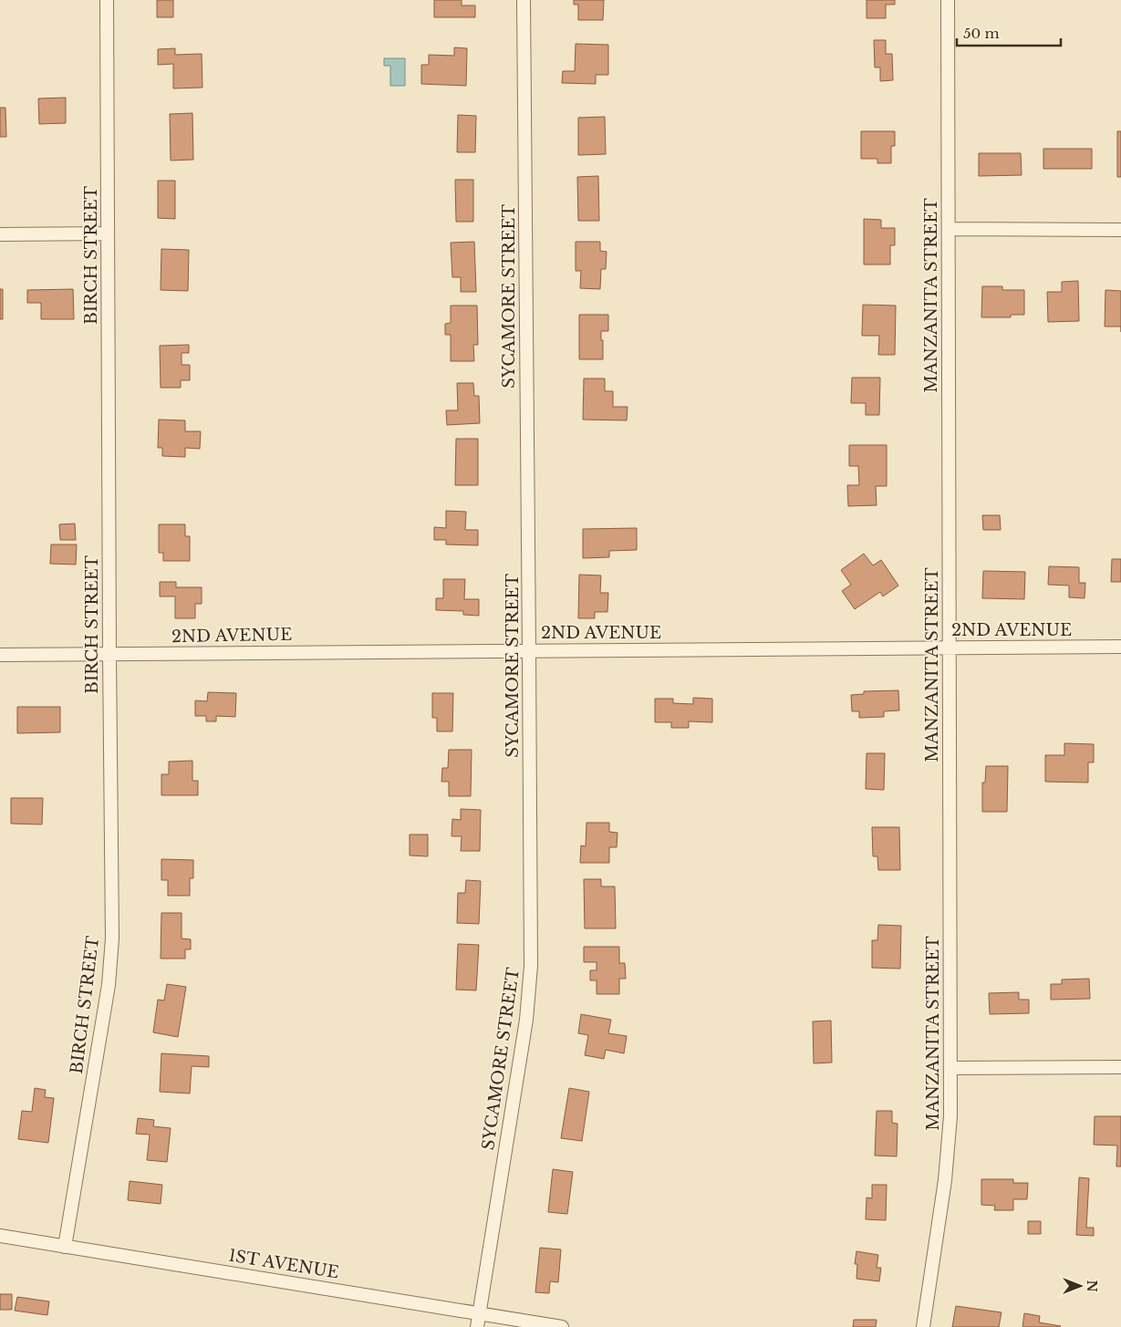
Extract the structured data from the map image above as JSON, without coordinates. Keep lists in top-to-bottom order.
{
  "streets": {
    "street": [
      "BIRCH STREET",
      "MANZANITA STREET",
      "SYCAMORE STREET",
      "2ND AVENUE",
      "1ST AVENUE"
    ]
  },
  "crossings": [
    ["BIRCH STREET", "2ND AVENUE"],
    ["BIRCH STREET", "1ST AVENUE"],
    ["MANZANITA STREET", "2ND AVENUE"],
    ["SYCAMORE STREET", "2ND AVENUE"],
    ["SYCAMORE STREET", "1ST AVENUE"]
  ],
  "scale_bar": "50 m",
  "north": "right"
}
